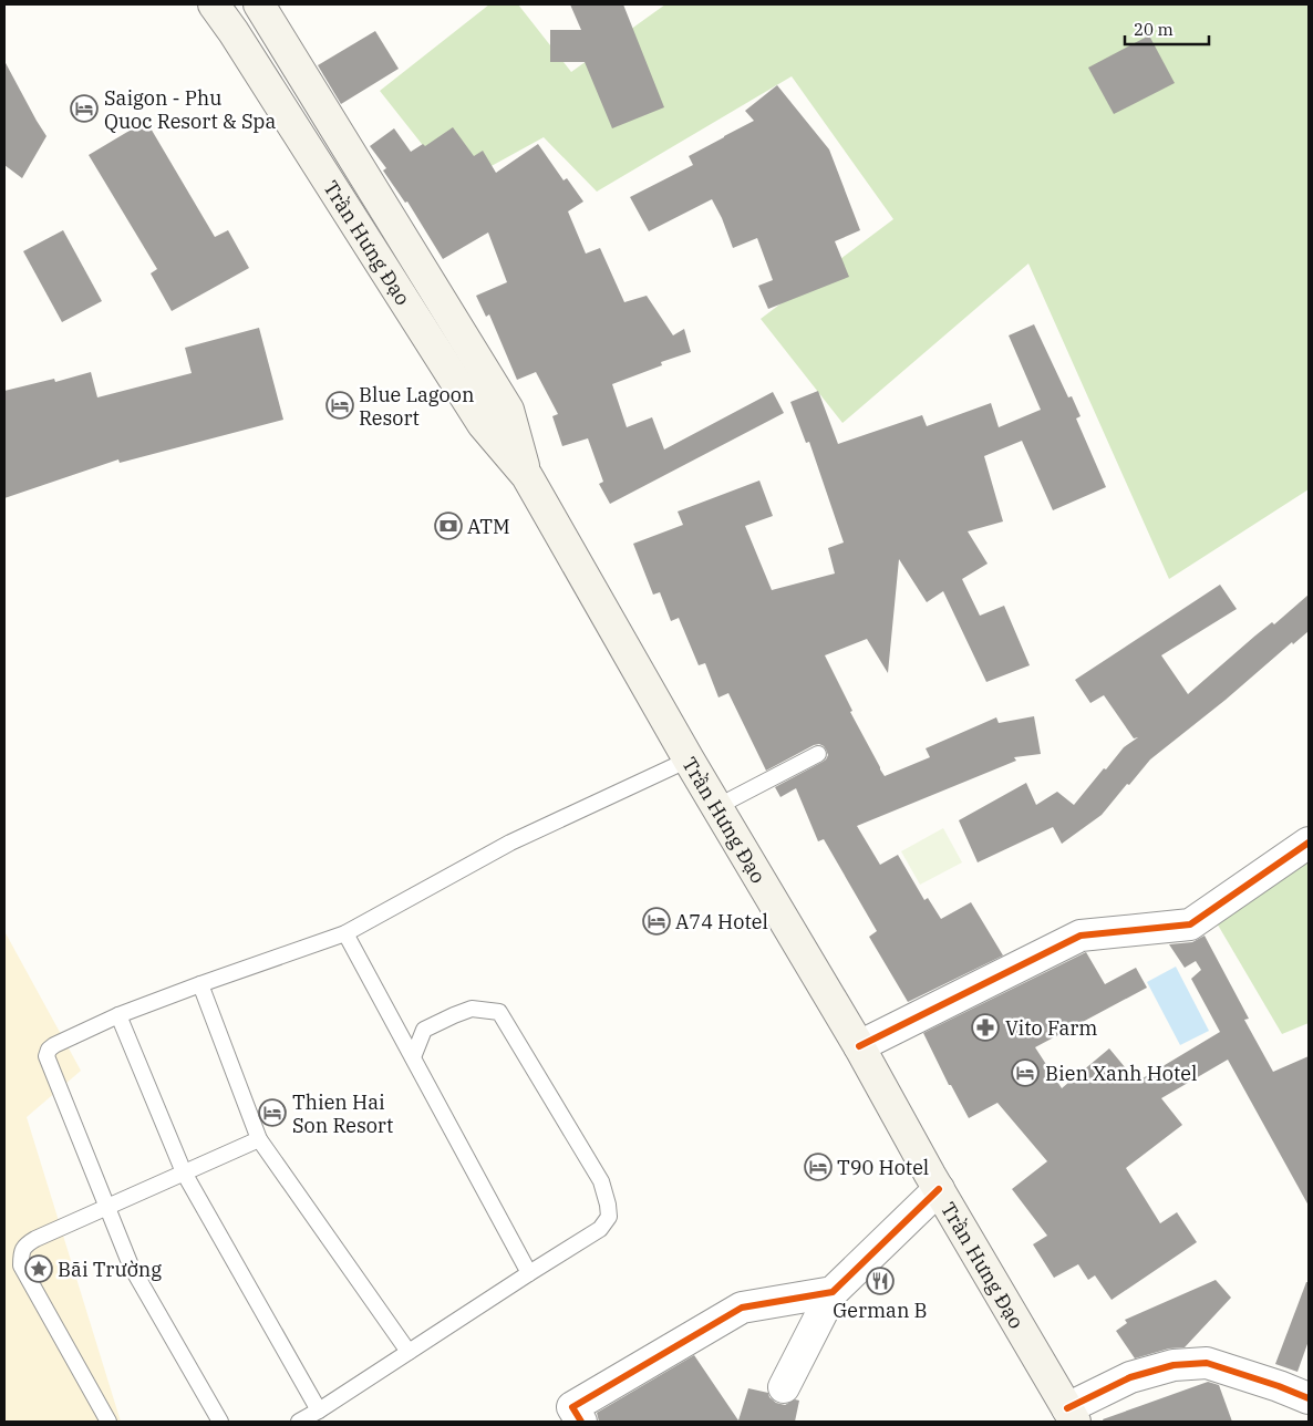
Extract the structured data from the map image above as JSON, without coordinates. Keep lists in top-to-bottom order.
{
  "streets": {
    "main road": ["Trần Hưng Đạo"]
  },
  "places": {
    "hotel": [
      "Saigon - Phu Quoc Resort & Spa",
      "Blue Lagoon Resort",
      "A74 Hotel",
      "Bien Xanh Hotel",
      "Thien Hai Son Resort",
      "T90 Hotel"
    ],
    "bank": ["ATM"],
    "pharmacy": ["Vito Farm"],
    "place": ["Bãi Trường"],
    "restaurant": ["German B"]
  },
  "scale_bar": "20 m"
}
